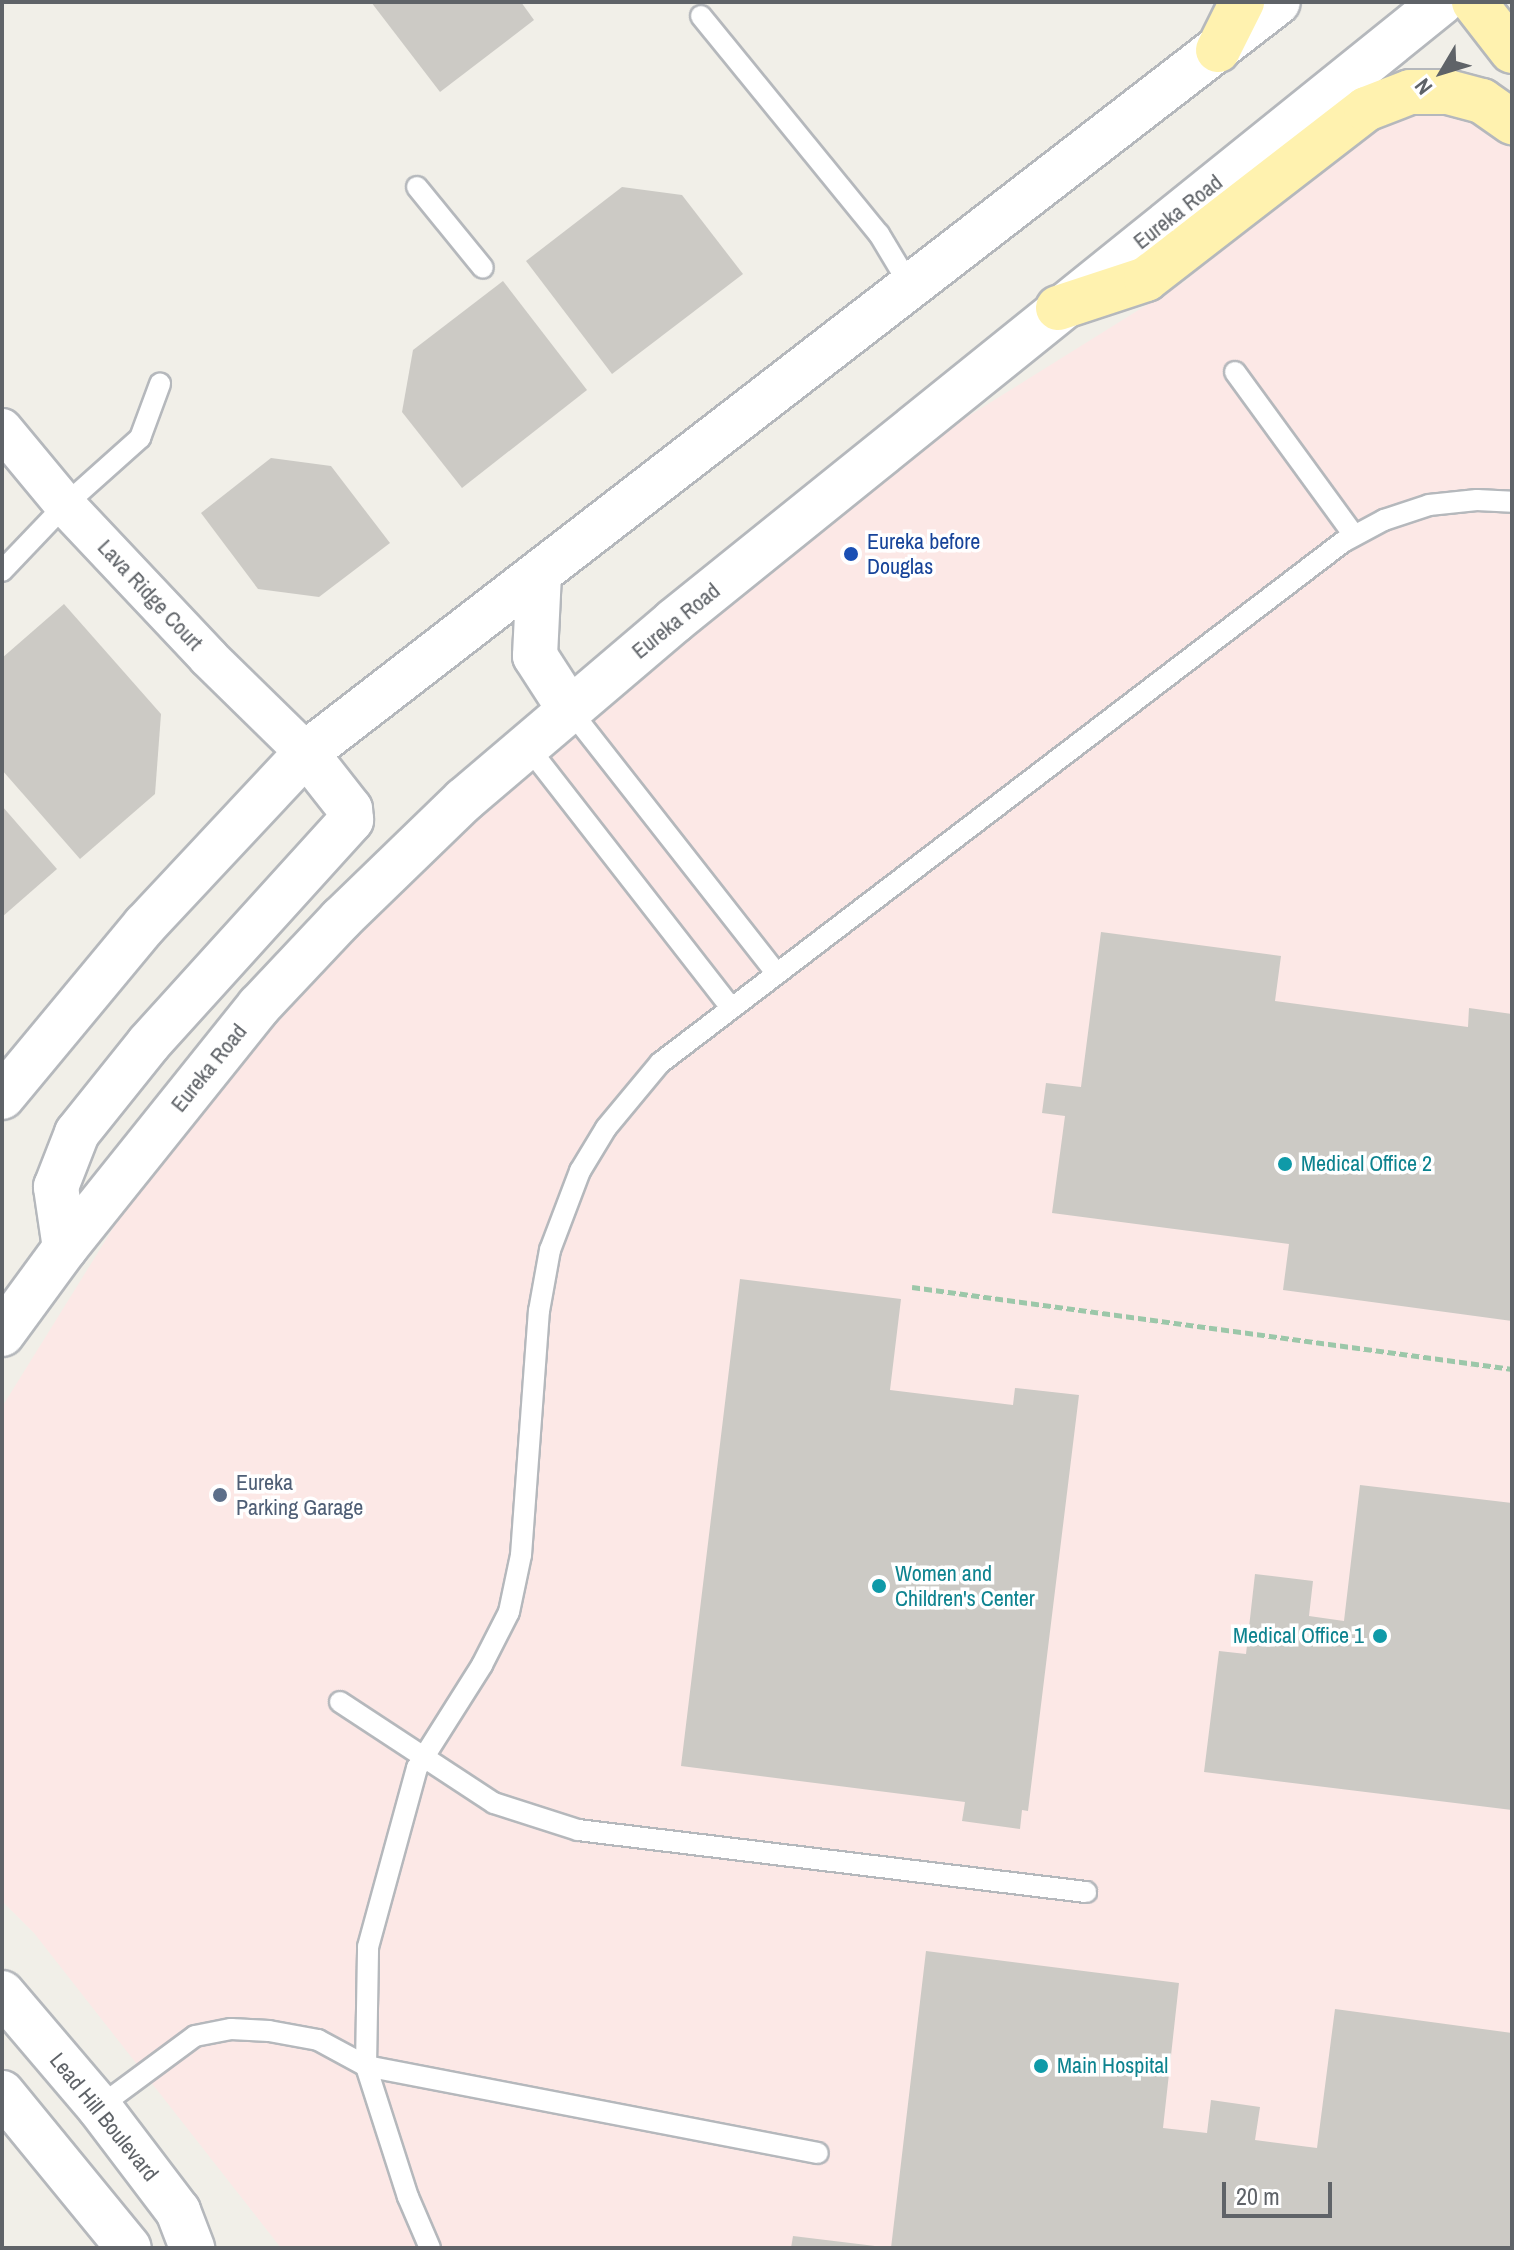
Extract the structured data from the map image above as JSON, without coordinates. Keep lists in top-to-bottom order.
{
  "streets": {
    "main road": ["Eureka Road", "Lead Hill Boulevard"],
    "street": ["Lava Ridge Court"]
  },
  "places": [
    "Eureka before Douglas",
    "Medical Office 2",
    "Eureka Parking Garage",
    "Women and Children's Center",
    "Medical Office 1",
    "Main Hospital"
  ],
  "scale_bar": "20 m",
  "north": "bottom left"
}
